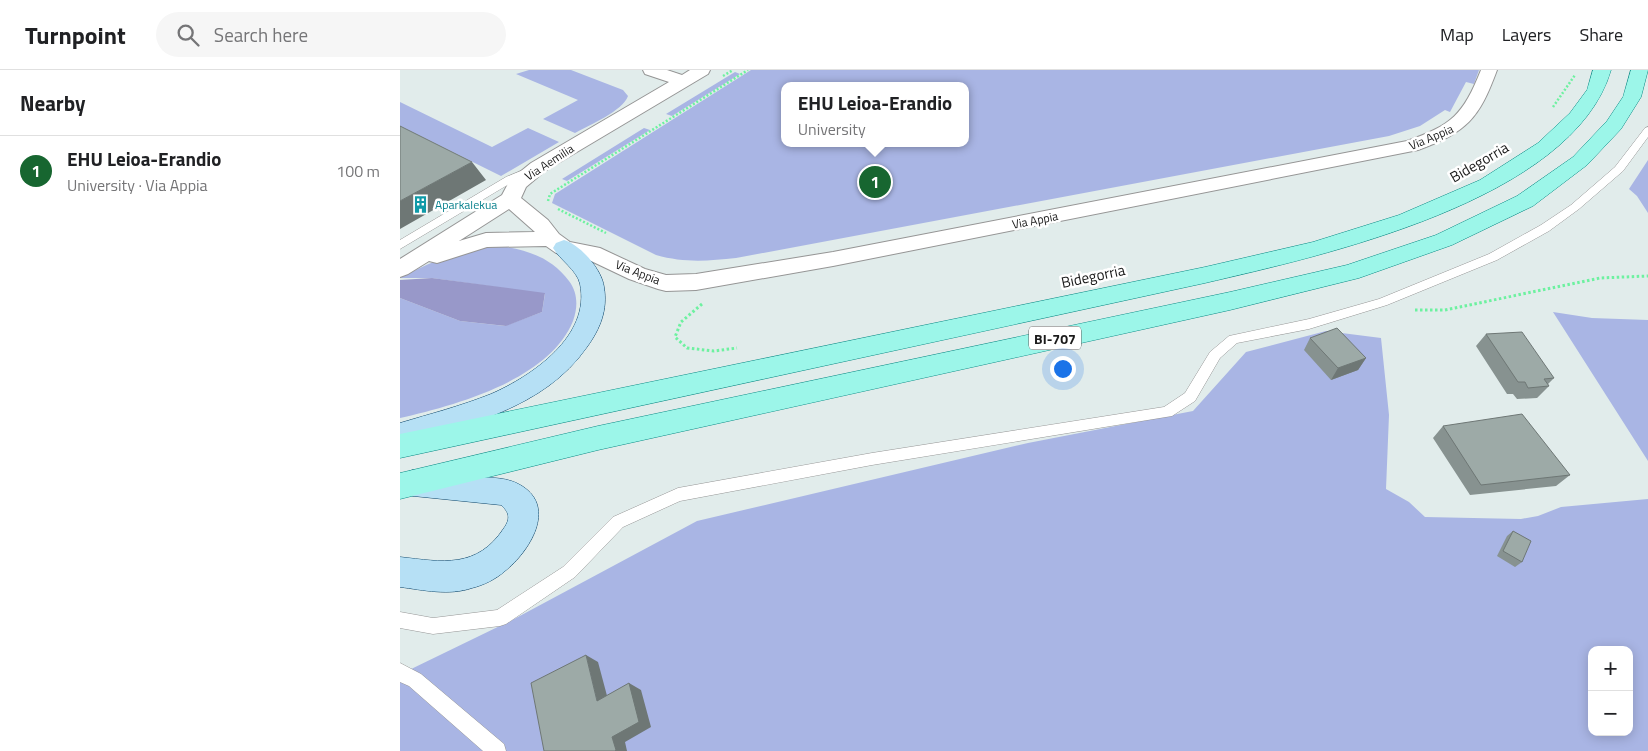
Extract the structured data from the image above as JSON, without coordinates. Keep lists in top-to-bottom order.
{
  "streets": {
    "main road": ["BI-707"],
    "street": ["Via Appia", "Via Aemilia"]
  },
  "crossings": [
    ["Via Appia", "Via Aemilia"]
  ],
  "places": {
    "building": ["Aparkalekua"]
  },
  "page": {
    "header": "Turnpoint",
    "search": "Search here",
    "nav": ["Map", "Layers", "Share"],
    "heading": "Nearby",
    "popup": ["EHU Leioa-Erandio", "University"],
    "list": [
      {
        "mark": "1",
        "name": "EHU Leioa-Erandio",
        "note": "University · Via Appia",
        "value": "100 m"
      }
    ],
    "pins": "1",
    "map_buttons": ["+", "−"]
  }
}
